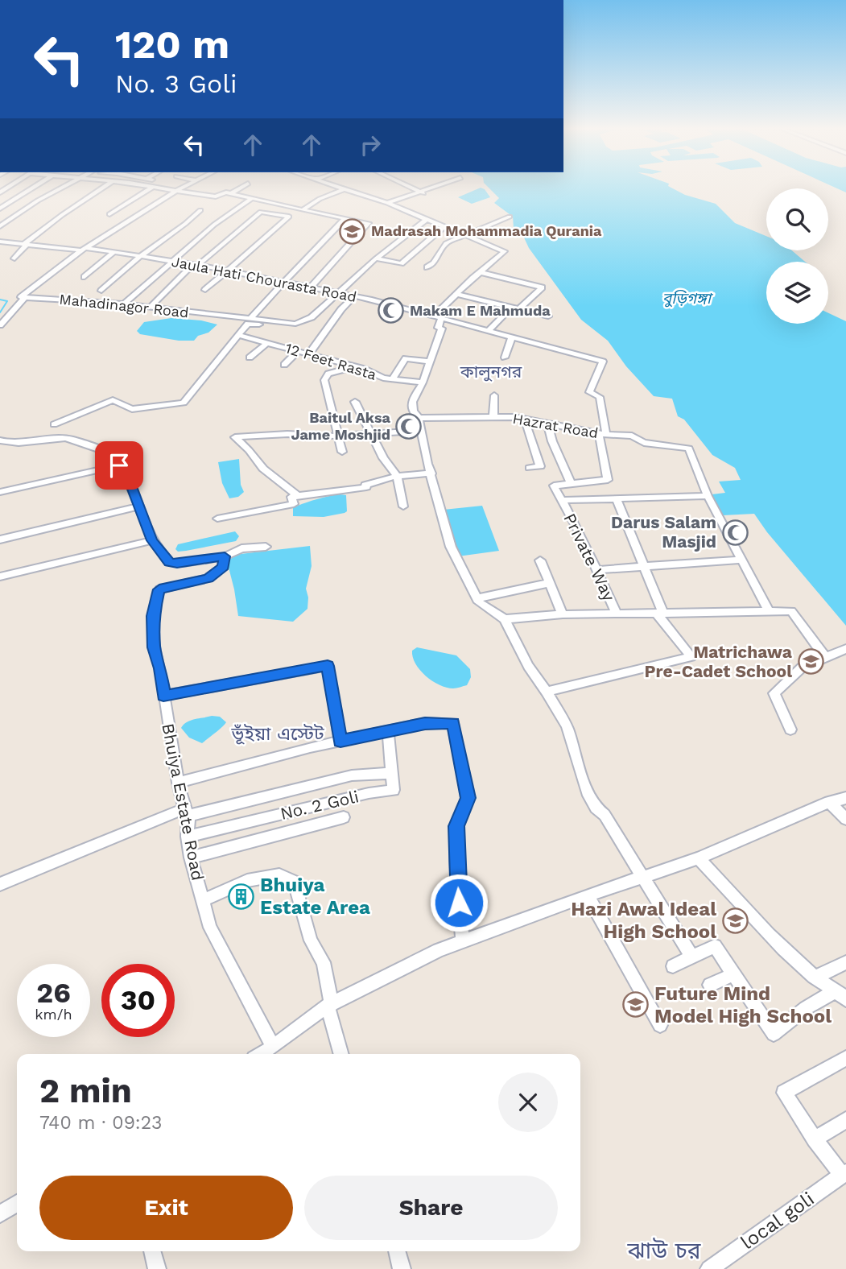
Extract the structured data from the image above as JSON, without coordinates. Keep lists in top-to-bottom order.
{
  "streets": {
    "street": [
      "Jaula Hati Chourasta Road",
      "Mahadinagor Road",
      "12 Feet Rasta",
      "Hazrat Road",
      "Private Way",
      "Bhuiya Estate Road",
      "No. 2 Goli",
      "local goli"
    ]
  },
  "crossings": [
    ["Bhuiya Estate Road", "No. 2 Goli"]
  ],
  "districts": ["কালুনগর", "ভূঁইয়া এস্টেট", "ঝাউ চর"],
  "water": ["বুড়িগঙ্গা"],
  "places": {
    "school or university": [
      "Madrasah Mohammadia Qurania",
      "Matrichawa Pre-Cadet School",
      "Hazi Awal Ideal High School",
      "Future Mind Model High School"
    ],
    "mosque": ["Makam E Mahmuda", "Baitul Aksa Jame Moshjid", "Darus Salam Masjid"],
    "building": ["Bhuiya Estate Area"]
  },
  "page": {
    "turn": ["120 m", "No. 3 Goli"],
    "speed": "26 km/h",
    "limit": "30",
    "heading": ["2 min", "740 m · 09:23"],
    "buttons": ["Exit", "Share"]
  }
}
